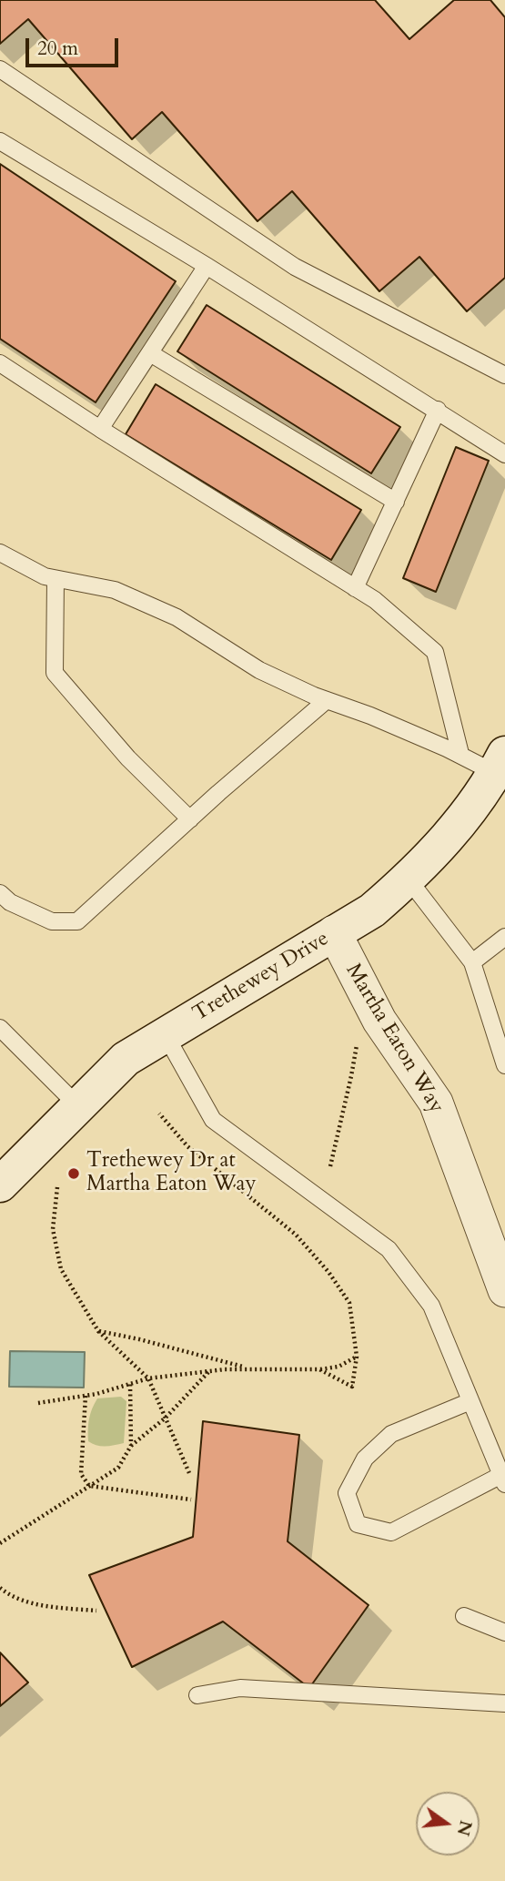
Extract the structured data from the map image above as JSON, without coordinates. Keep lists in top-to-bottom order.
{
  "streets": {
    "main road": ["Trethewey Drive"],
    "street": ["Martha Eaton Way"]
  },
  "crossings": [
    ["Trethewey Drive", "Martha Eaton Way"]
  ],
  "places": ["Trethewey Dr at Martha Eaton Way"],
  "scale_bar": "20 m",
  "north": "right"
}
